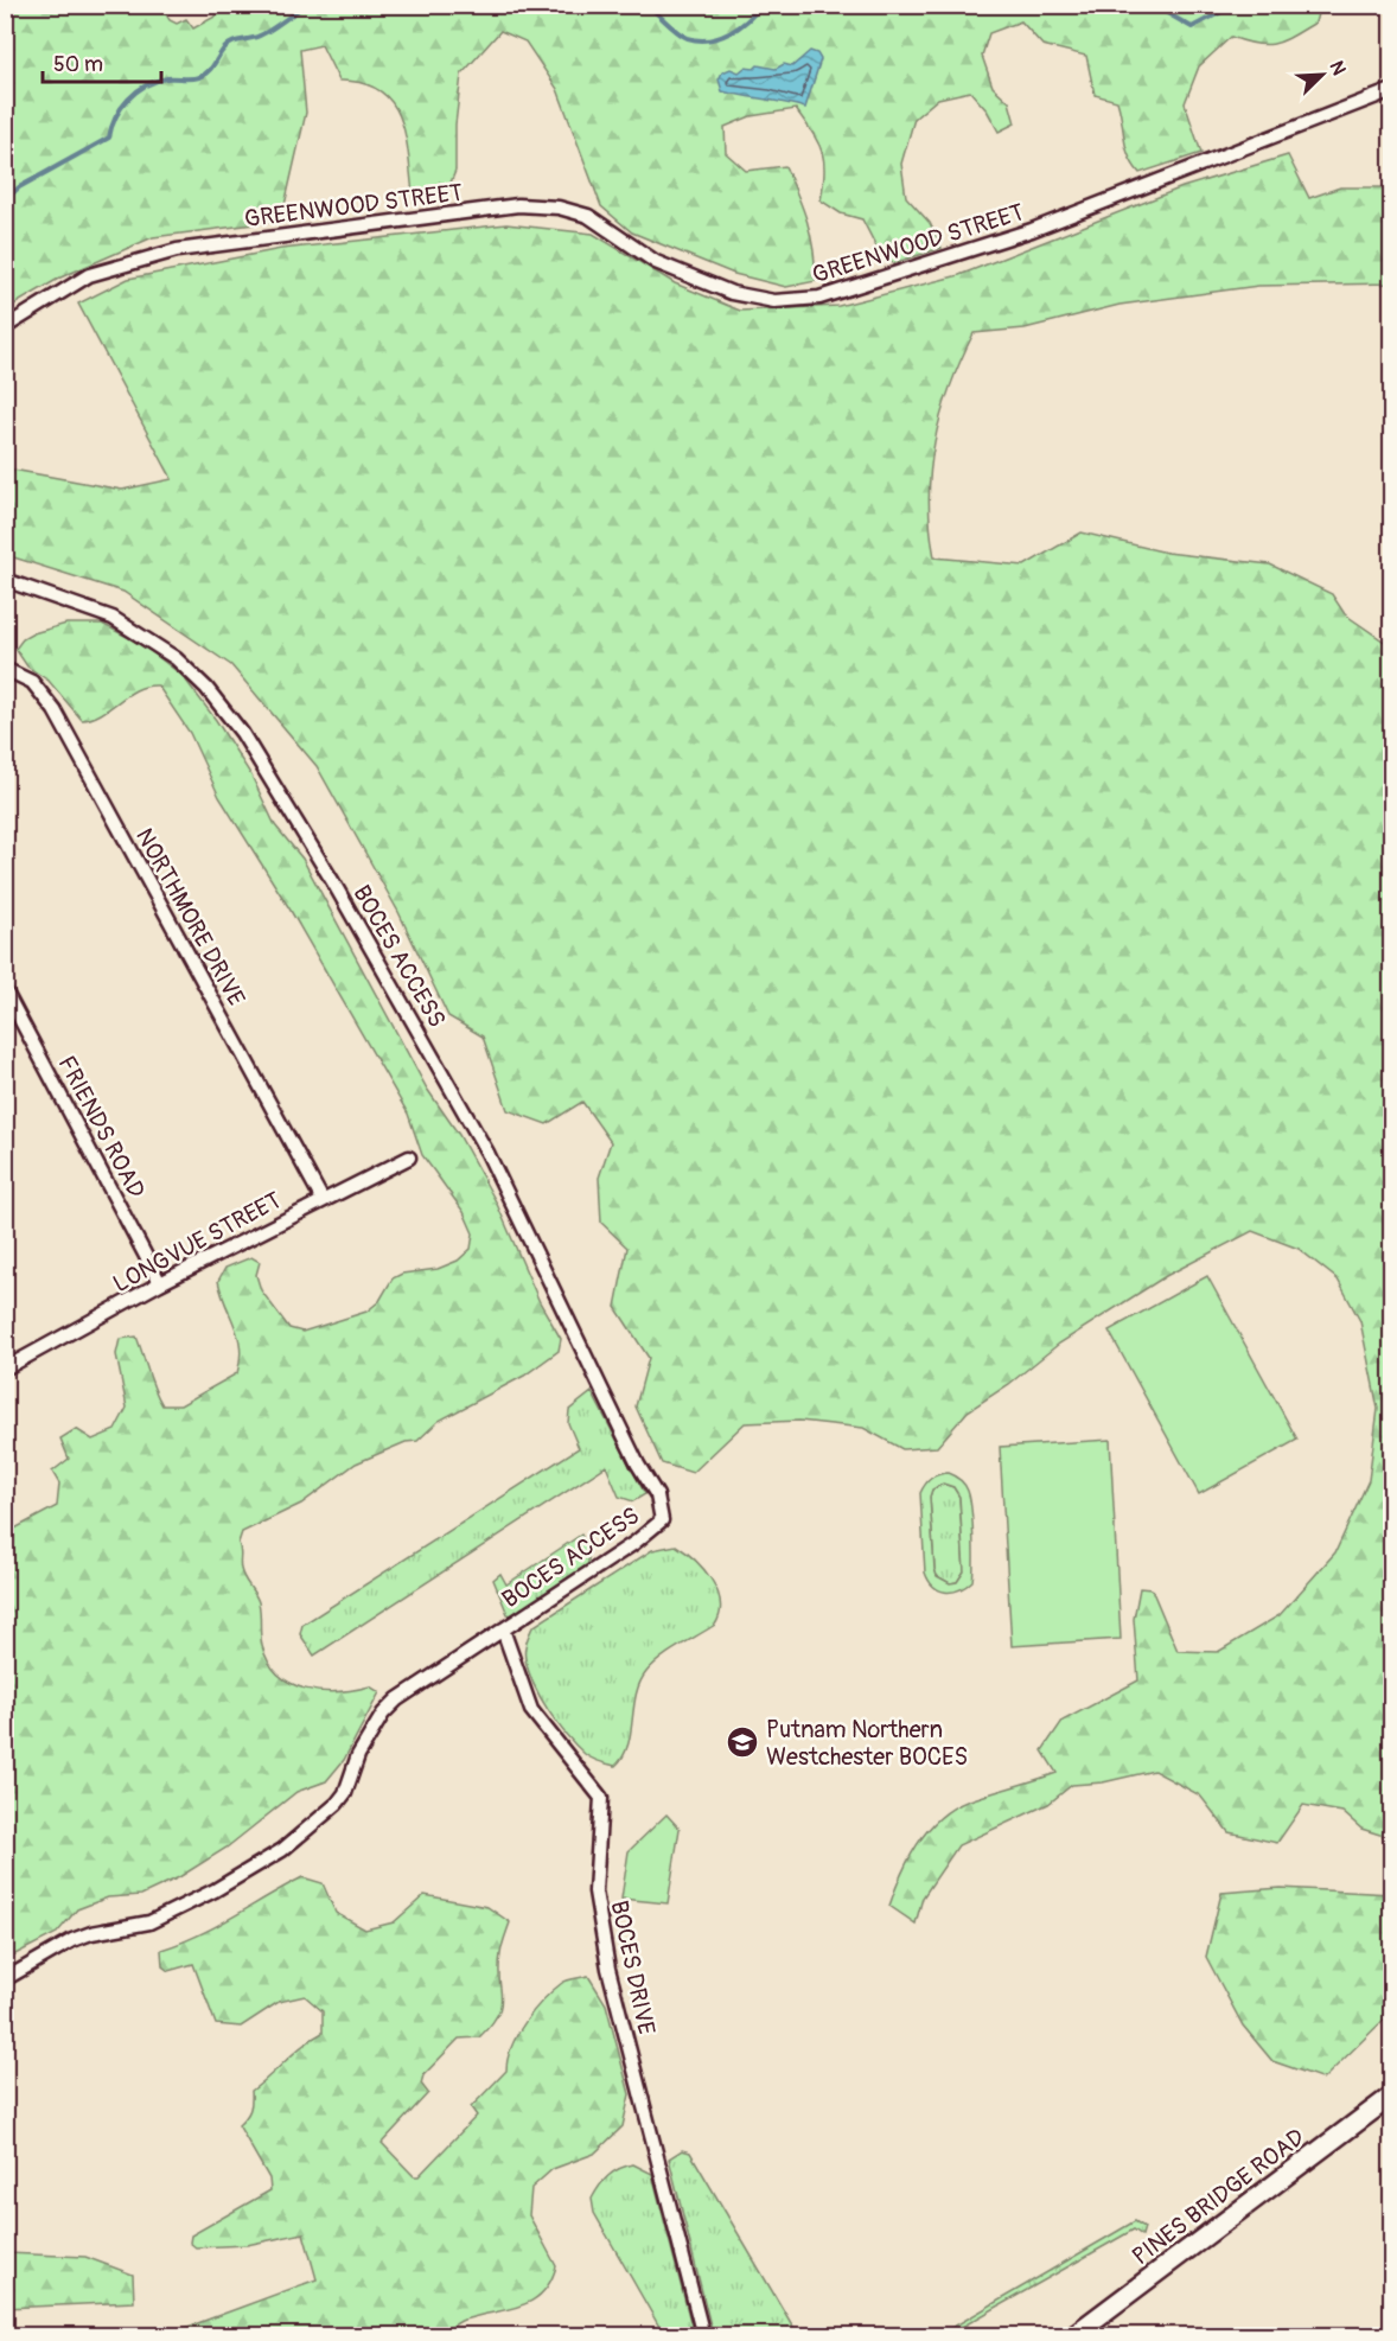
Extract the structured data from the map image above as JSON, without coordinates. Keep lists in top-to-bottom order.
{
  "streets": {
    "street": [
      "GREENWOOD STREET",
      "NORTHMORE DRIVE",
      "BOCES ACCESS",
      "FRIENDS ROAD",
      "LONGVUE STREET",
      "BOCES DRIVE",
      "PINES BRIDGE ROAD"
    ]
  },
  "crossings": [
    ["NORTHMORE DRIVE", "LONGVUE STREET"],
    ["BOCES ACCESS", "BOCES DRIVE"],
    ["FRIENDS ROAD", "LONGVUE STREET"]
  ],
  "places": {
    "school or university": ["Putnam Northern Westchester BOCES"]
  },
  "scale_bar": "50 m",
  "north": "top right"
}
